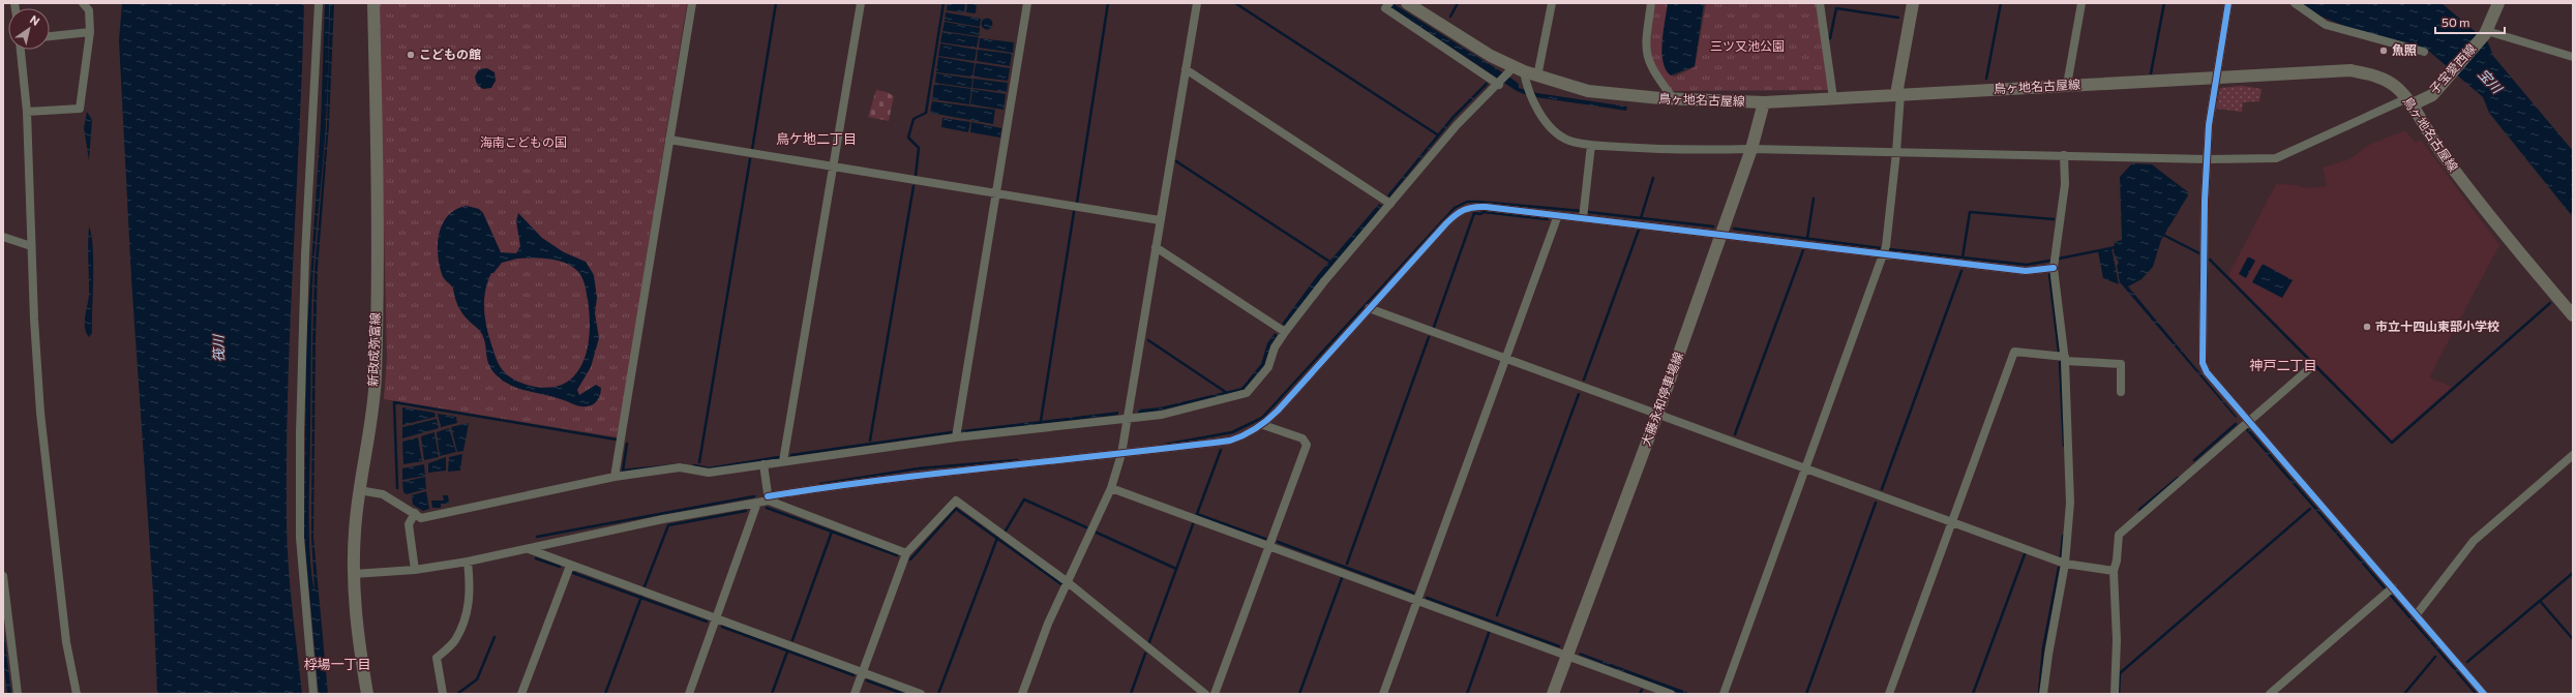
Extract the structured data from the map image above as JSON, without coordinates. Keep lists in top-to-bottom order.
{
  "streets": {
    "main road": [
      "子宝愛西線",
      "鳥ヶ地名古屋線",
      "新政成弥富線",
      "大藤永和停車場線"
    ]
  },
  "crossings": [
    ["子宝愛西線", "鳥ヶ地名古屋線"],
    ["鳥ヶ地名古屋線", "大藤永和停車場線"]
  ],
  "districts": ["鳥ケ地二丁目", "神戸二丁目", "桴場一丁目"],
  "water": ["宝川", "筏川"],
  "parks": ["三ツ又池公園", "海南こどもの国"],
  "places": ["魚照", "こどもの館", "市立十四山東部小学校"],
  "scale_bar": "50 m",
  "north": "top right"
}
